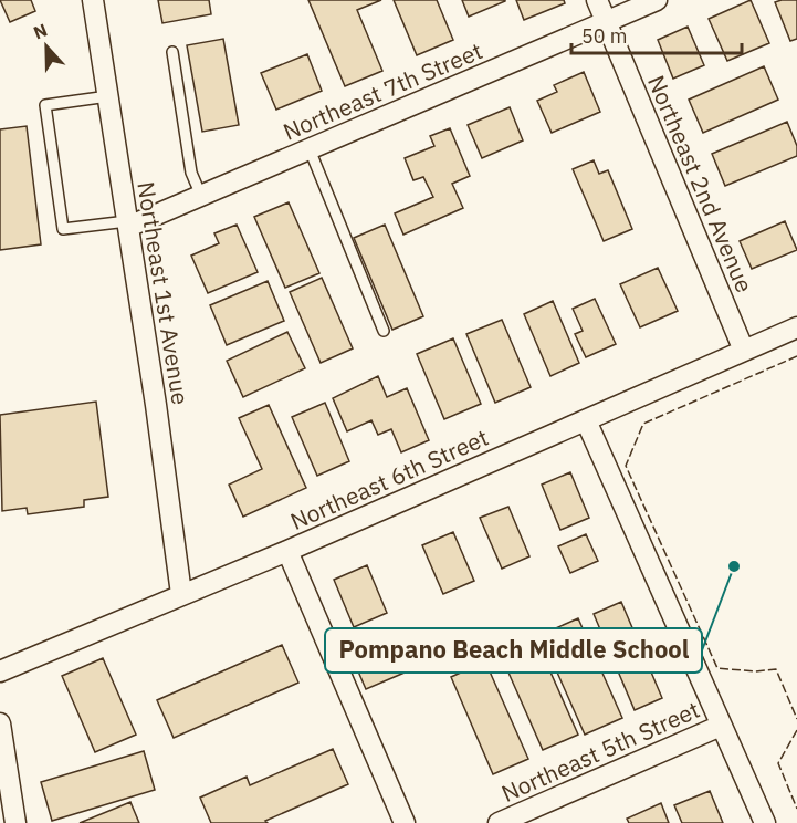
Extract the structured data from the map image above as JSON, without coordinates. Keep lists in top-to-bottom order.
{
  "streets": {
    "street": [
      "Northeast 7th Street",
      "Northeast 2nd Avenue",
      "Northeast 1st Avenue",
      "Northeast 6th Street",
      "Northeast 5th Street"
    ]
  },
  "crossings": [
    ["Northeast 7th Street", "Northeast 2nd Avenue"],
    ["Northeast 7th Street", "Northeast 1st Avenue"],
    ["Northeast 2nd Avenue", "Northeast 6th Street"],
    ["Northeast 1st Avenue", "Northeast 6th Street"]
  ],
  "places": ["Pompano Beach Middle School"],
  "scale_bar": "50 m",
  "north": "top"
}
